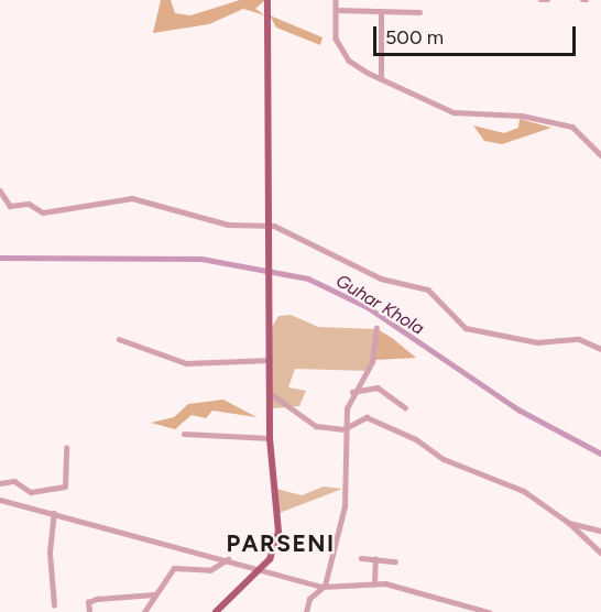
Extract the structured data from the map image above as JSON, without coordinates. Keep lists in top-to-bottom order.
{
  "districts": ["PARSENI"],
  "water": ["Guhar Khola"],
  "scale_bar": "500 m"
}
